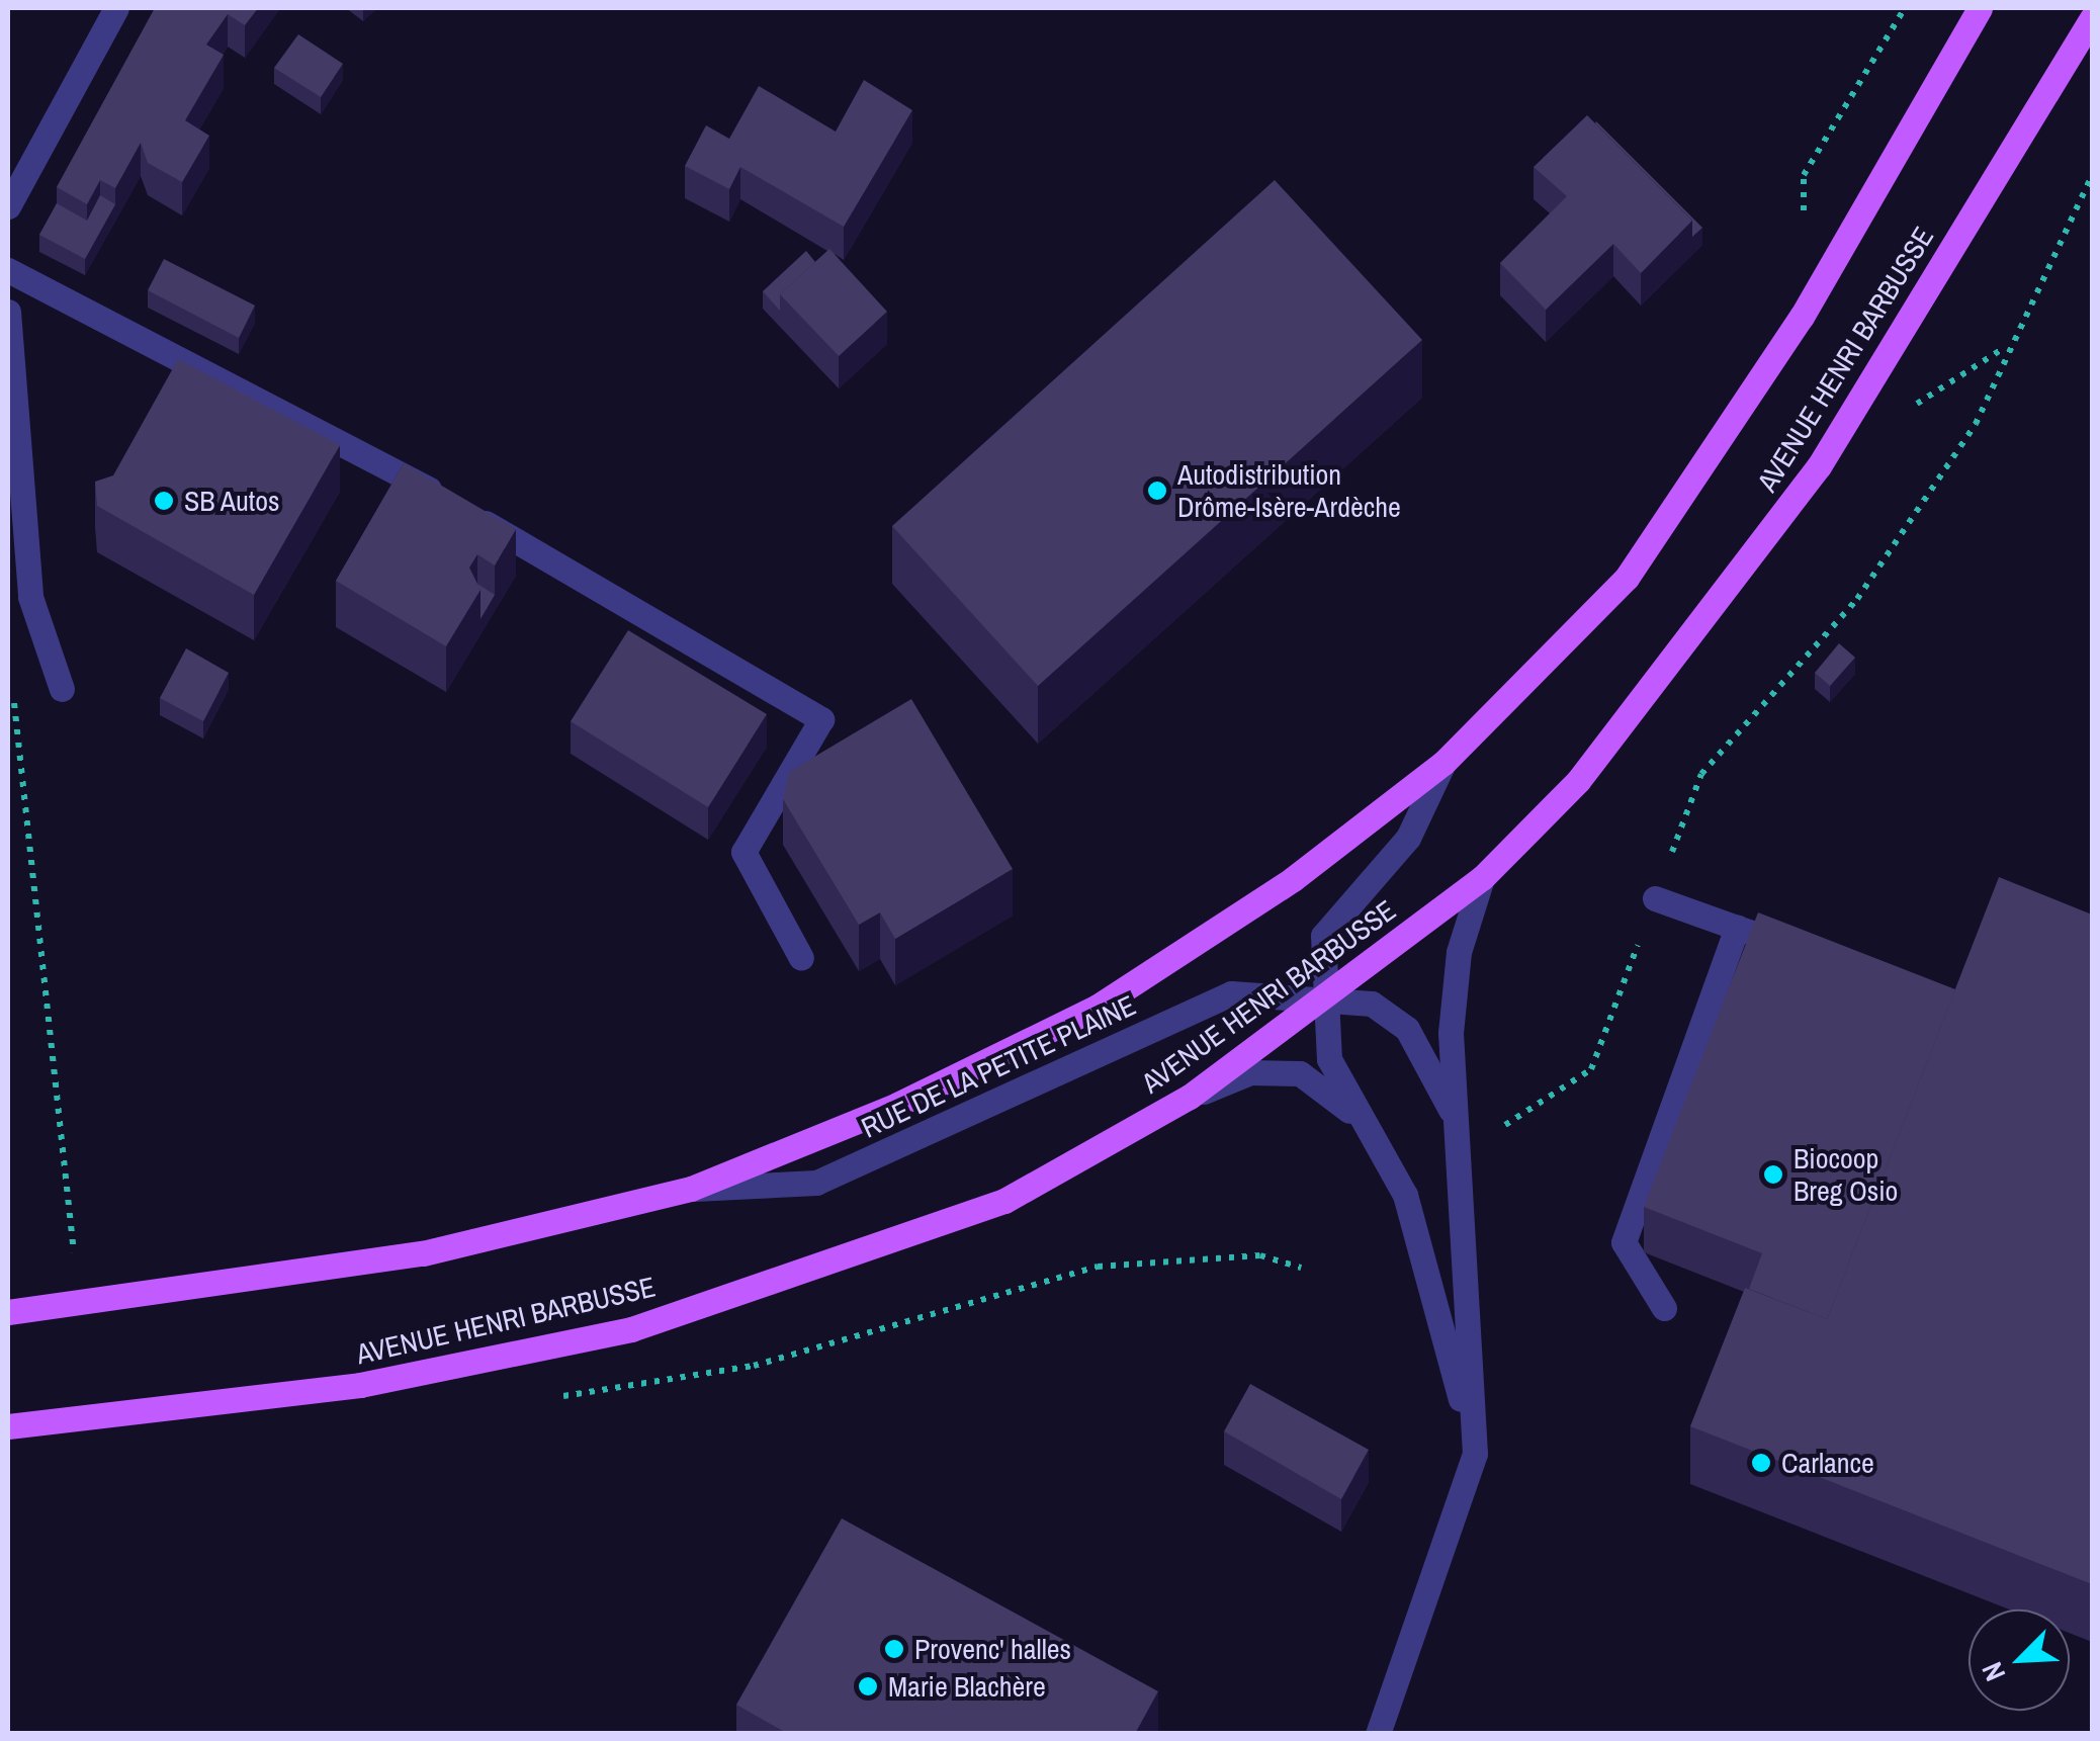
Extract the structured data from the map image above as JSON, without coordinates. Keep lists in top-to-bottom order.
{
  "streets": {
    "main road": ["AVENUE HENRI BARBUSSE"],
    "street": ["RUE DE LA PETITE PLAINE"]
  },
  "crossings": [
    ["AVENUE HENRI BARBUSSE", "RUE DE LA PETITE PLAINE"]
  ],
  "places": [
    "Autodistribution Drôme-Isère-Ardèche",
    "SB Autos",
    "Biocoop Breg Osio",
    "Carlance",
    "Provenc' halles",
    "Marie Blachère"
  ],
  "north": "bottom left"
}
